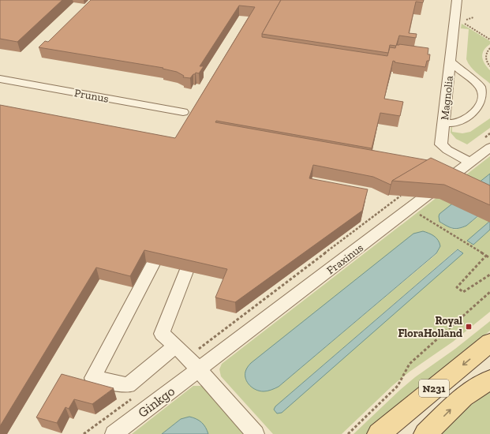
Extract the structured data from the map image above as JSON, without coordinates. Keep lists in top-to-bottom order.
{
  "streets": {
    "main road": ["N231"],
    "street": [
      "Prunus",
      "Magnolia",
      "Fraxinus",
      "Ginkgo"
    ]
  },
  "crossings": [
    ["Magnolia", "Fraxinus"],
    ["Fraxinus", "Ginkgo"]
  ],
  "places": {
    "transit": ["Royal FloraHolland"]
  }
}
